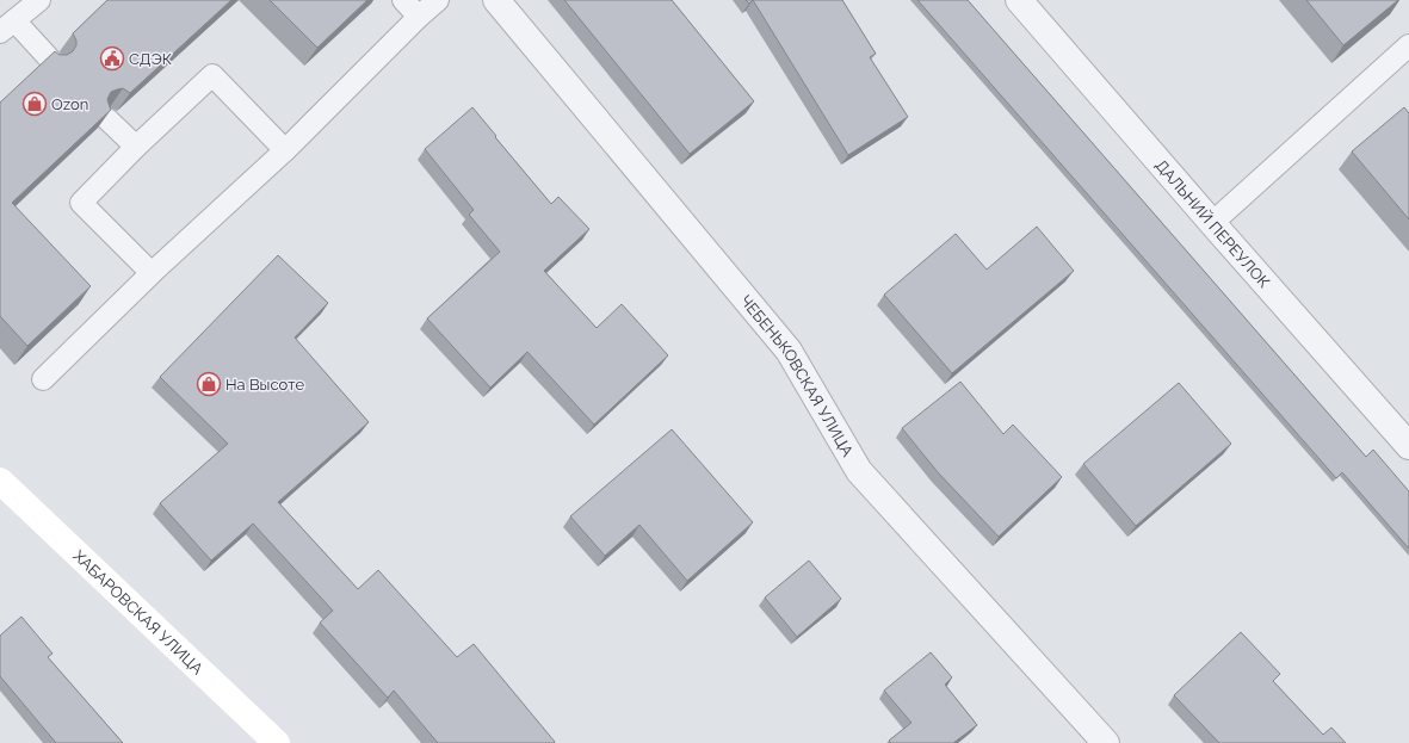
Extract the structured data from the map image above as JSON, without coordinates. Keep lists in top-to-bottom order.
{
  "streets": {
    "main road": ["ХАБАРОВСКАЯ УЛИЦА"],
    "street": ["ДАЛЬНИЙ ПЕРЕУЛОК", "ЧЕБЕНЬКОВСКАЯ УЛИЦА"]
  },
  "places": {
    "public building": ["СДЭК"],
    "shop": ["Ozon", "На Высоте"]
  }
}
